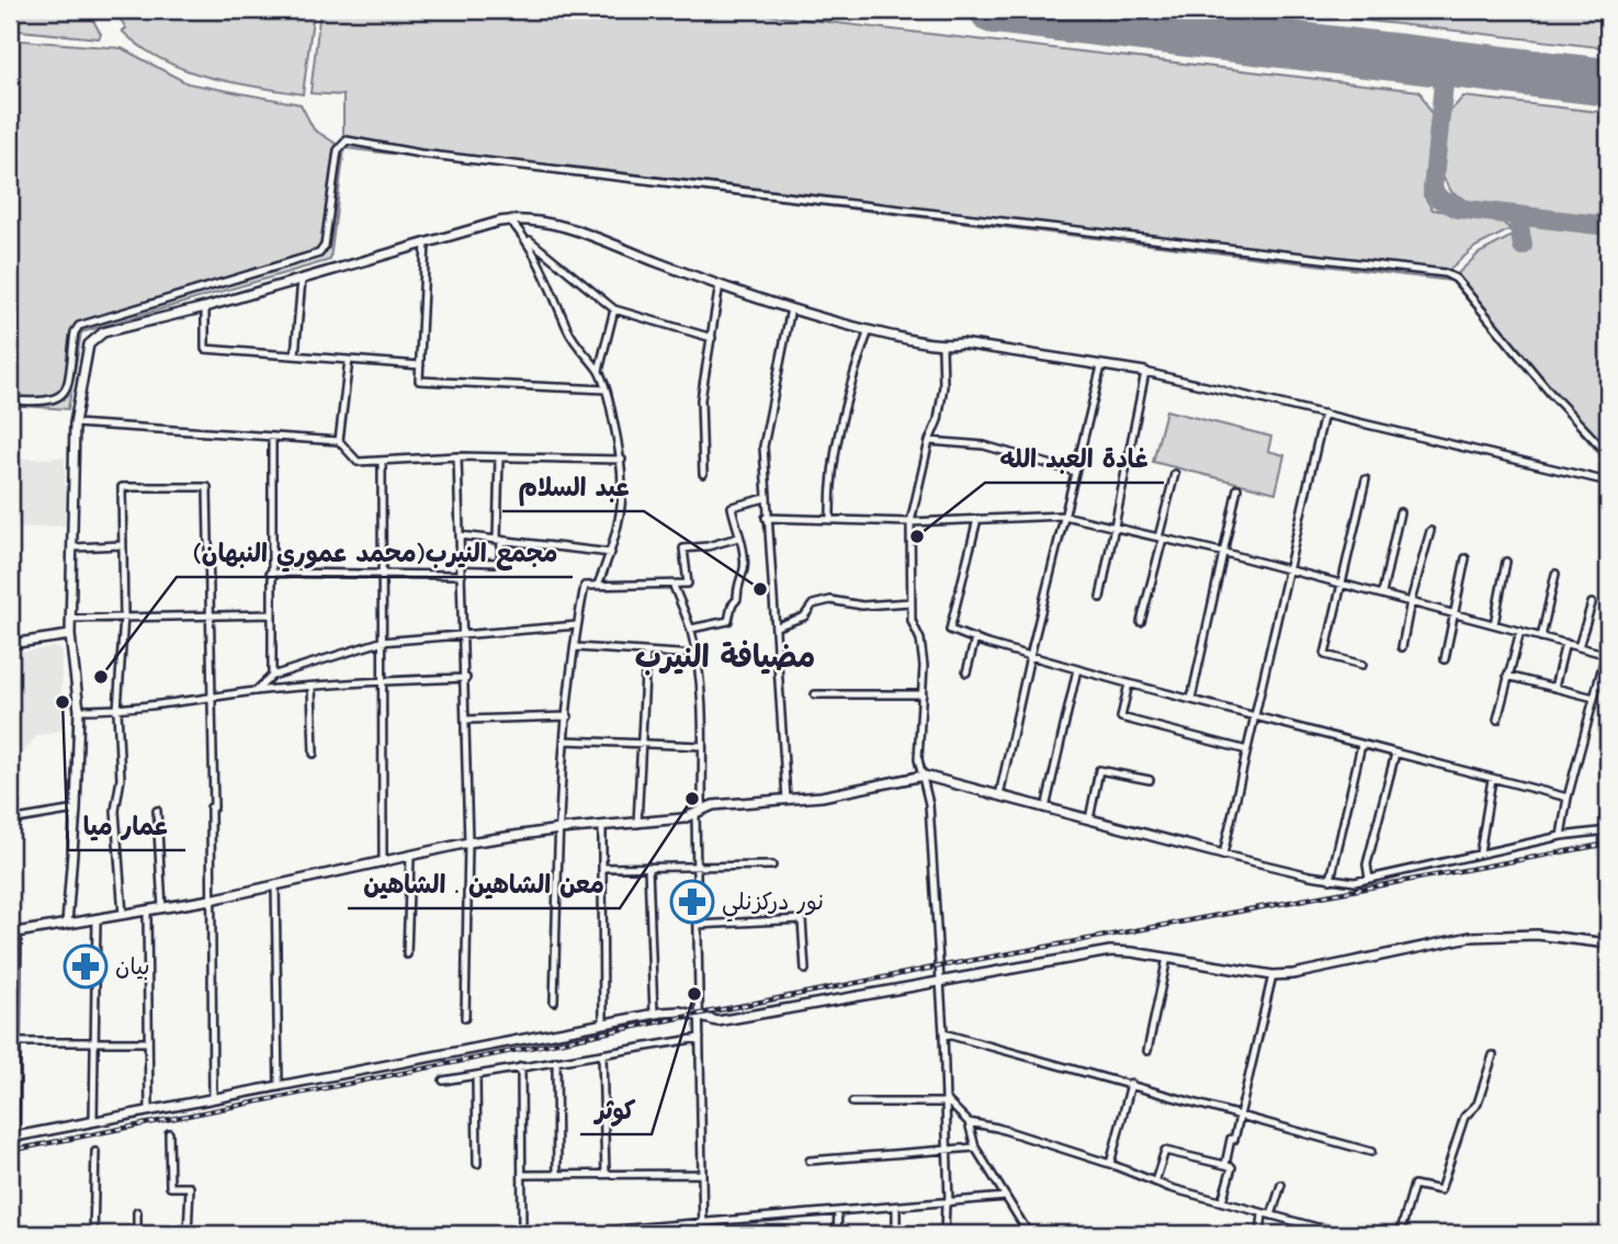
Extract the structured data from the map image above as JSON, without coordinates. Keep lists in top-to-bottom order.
{
  "districts": ["مضيافة النيرب"],
  "places": {
    "other": [
      "غادة العبد الله",
      "عبد السلام",
      "مجمع النيرب(محمد عموري النبهان)",
      "عمار ميا",
      "معن الشاهين . الشاهين",
      "كوثر"
    ],
    "pharmacy": ["نور دركزنلي", "بيان"]
  }
}
